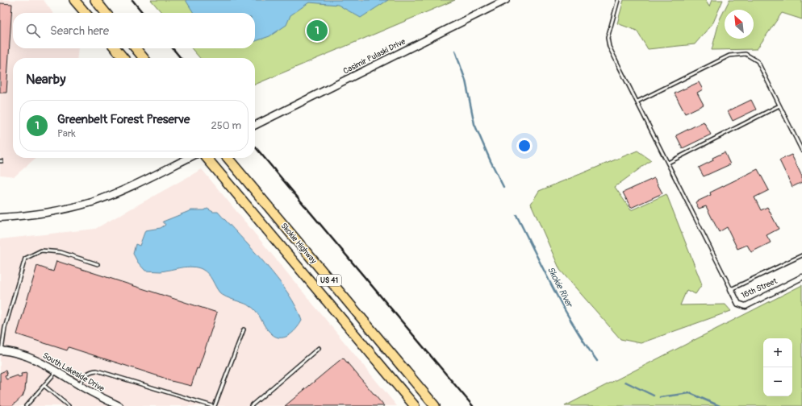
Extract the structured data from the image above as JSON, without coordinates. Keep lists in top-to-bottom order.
{
  "streets": {
    "highway": ["Skokie Highway", "US 41"],
    "street": ["Casimir Pulaski Drive", "16th Street", "South Lakeside Drive"]
  },
  "water": ["Skokie River"],
  "north": "top left",
  "page": {
    "search": "Search here",
    "pins": "1",
    "heading": "Nearby",
    "list": [
      {
        "mark": "1",
        "name": "Greenbelt Forest Preserve",
        "note": "Park",
        "value": "250 m"
      }
    ],
    "map_buttons": ["+", "−"]
  }
}
